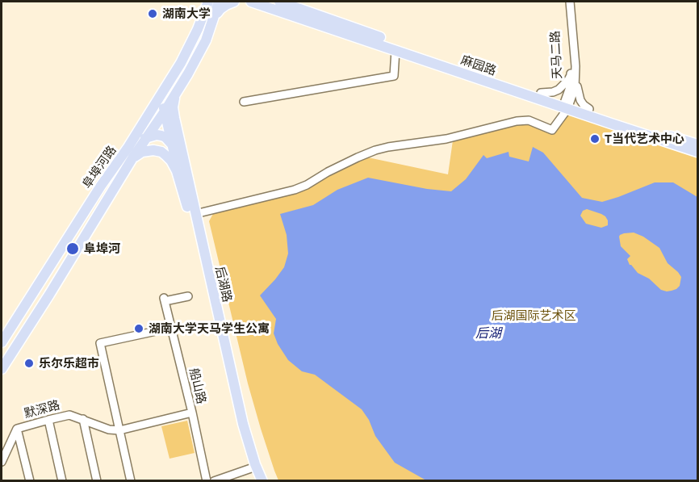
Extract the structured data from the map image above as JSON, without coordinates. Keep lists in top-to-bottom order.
{
  "streets": {
    "main road": ["麻园路", "阜埠河路", "后湖路"],
    "street": ["天马二路", "船山路", "默深路"]
  },
  "crossings": [
    ["船山路", "默深路"]
  ],
  "water": ["后湖"],
  "parks": ["后湖国际艺术区"],
  "places": [
    "湖南大学",
    "T当代艺术中心",
    "阜埠河",
    "湖南大学天马学生公寓",
    "乐尔乐超市"
  ]
}
